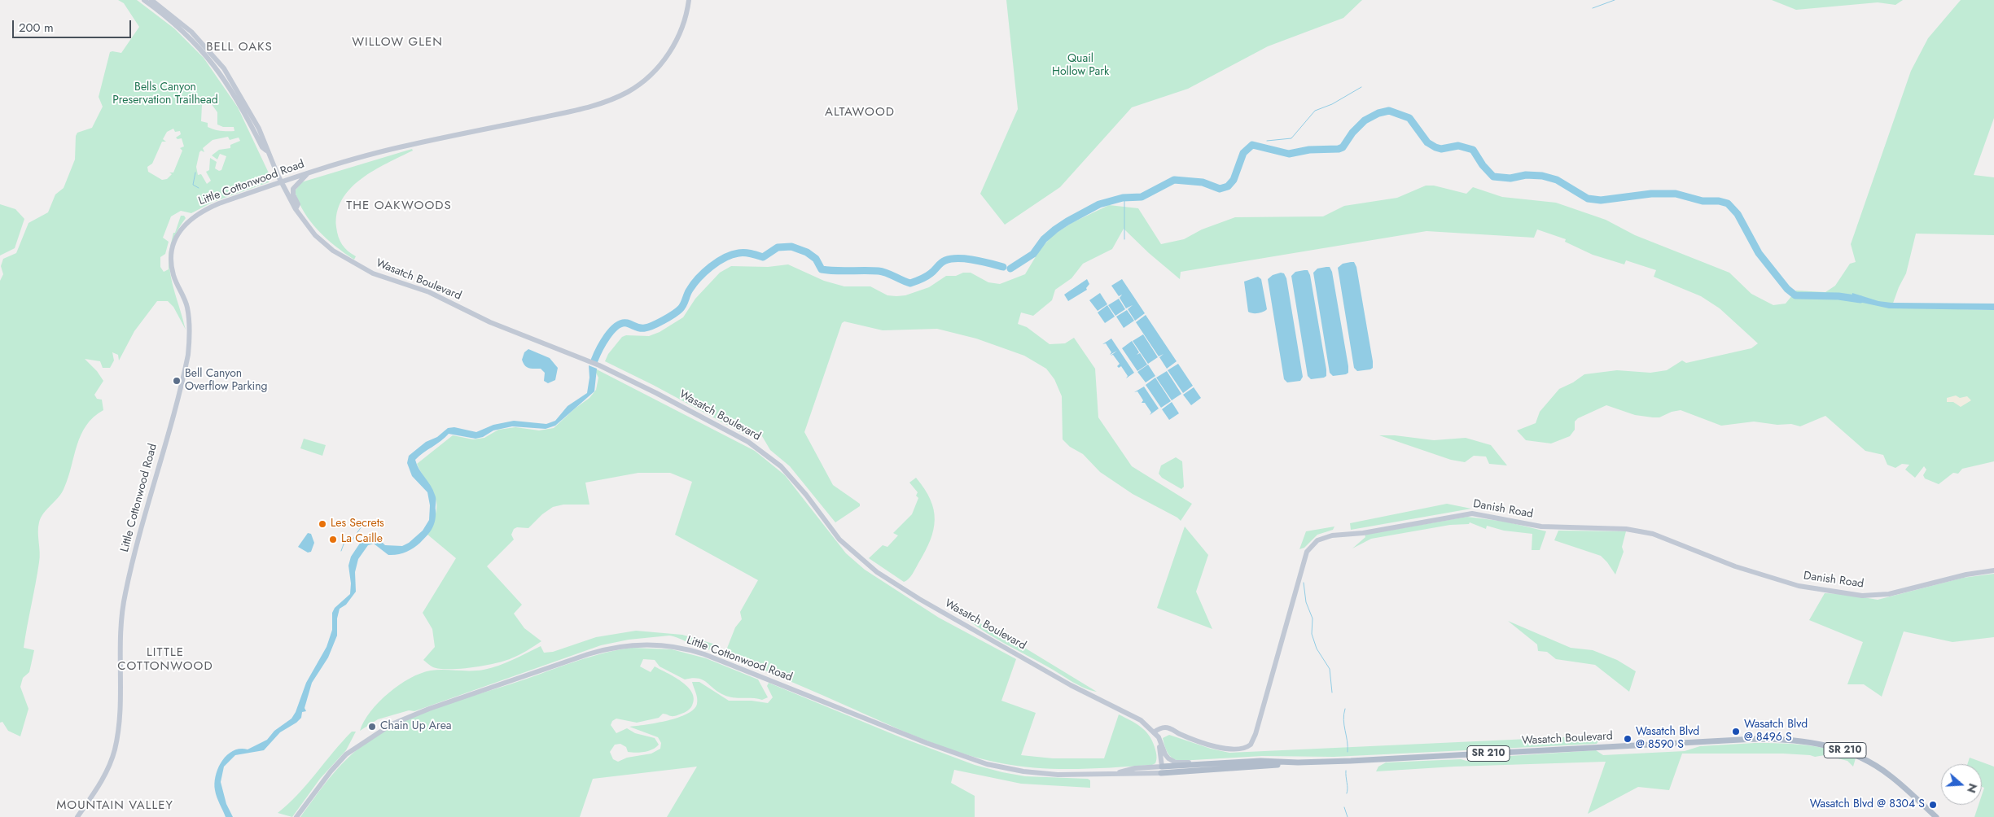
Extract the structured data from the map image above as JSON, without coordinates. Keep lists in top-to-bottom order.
{
  "streets": {
    "main road": [
      "Little Cottonwood Road",
      "Wasatch Boulevard",
      "Danish Road",
      "SR 210"
    ]
  },
  "crossings": [
    ["Little Cottonwood Road", "Wasatch Boulevard"],
    ["Wasatch Boulevard", "Danish Road"]
  ],
  "districts": [
    "WILLOW GLEN",
    "BELL OAKS",
    "ALTAWOOD",
    "THE OAKWOODS",
    "LITTLE COTTONWOOD",
    "MOUNTAIN VALLEY"
  ],
  "parks": ["Quail Hollow Park", "Bells Canyon Preservation Trailhead"],
  "places": [
    "Bell Canyon Overflow Parking",
    "Les Secrets",
    "La Caille",
    "Chain Up Area",
    "Wasatch Blvd @ 8496 S",
    "Wasatch Blvd @ 8590 S",
    "Wasatch Blvd @ 8304 S"
  ],
  "scale_bar": "200 m",
  "north": "right"
}
